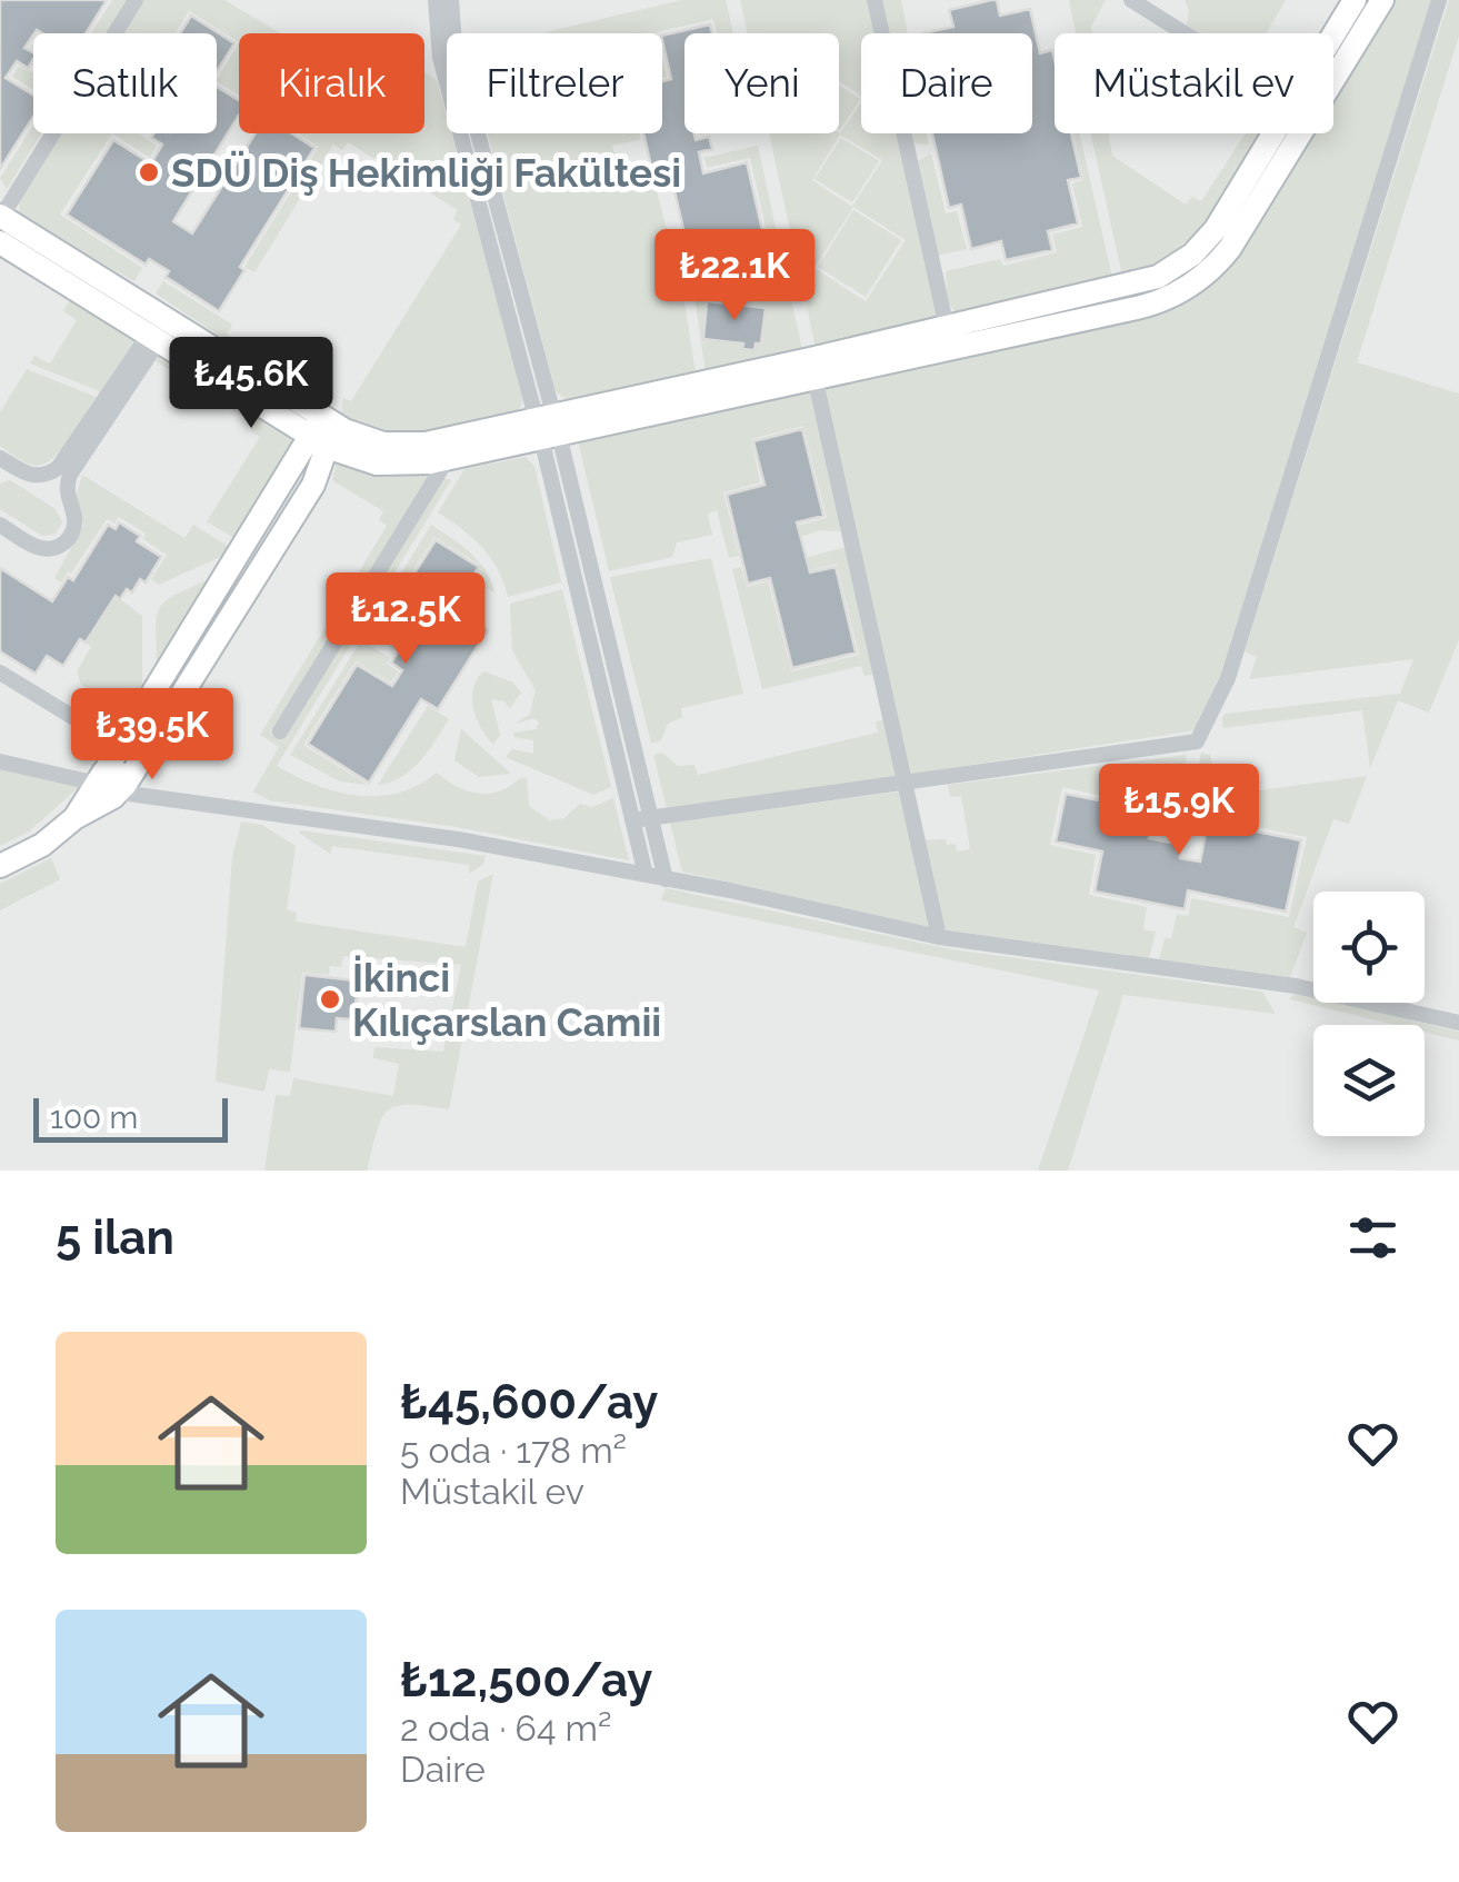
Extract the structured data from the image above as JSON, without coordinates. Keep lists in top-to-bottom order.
{
  "places": ["SDÜ Diş Hekimliği Fakültesi", "İkinci Kılıçarslan Camii"],
  "scale_bar": "100 m",
  "page": {
    "chip": [
      "Satılık",
      "Kiralık",
      "Filtreler",
      "Yeni",
      "Daire",
      "Müstakil ev"
    ],
    "price": [
      "₺22.1K",
      "₺45.6K",
      "₺12.5K",
      "₺39.5K",
      "₺15.9K"
    ],
    "scale": "100 m",
    "heading": "5 ilan",
    "list": [
      {
        "name": "₺45,600/ay",
        "note": "5 oda · 178 m² · Müstakil ev"
      },
      {
        "name": "₺12,500/ay",
        "note": "2 oda · 64 m² · Daire"
      }
    ]
  }
}
